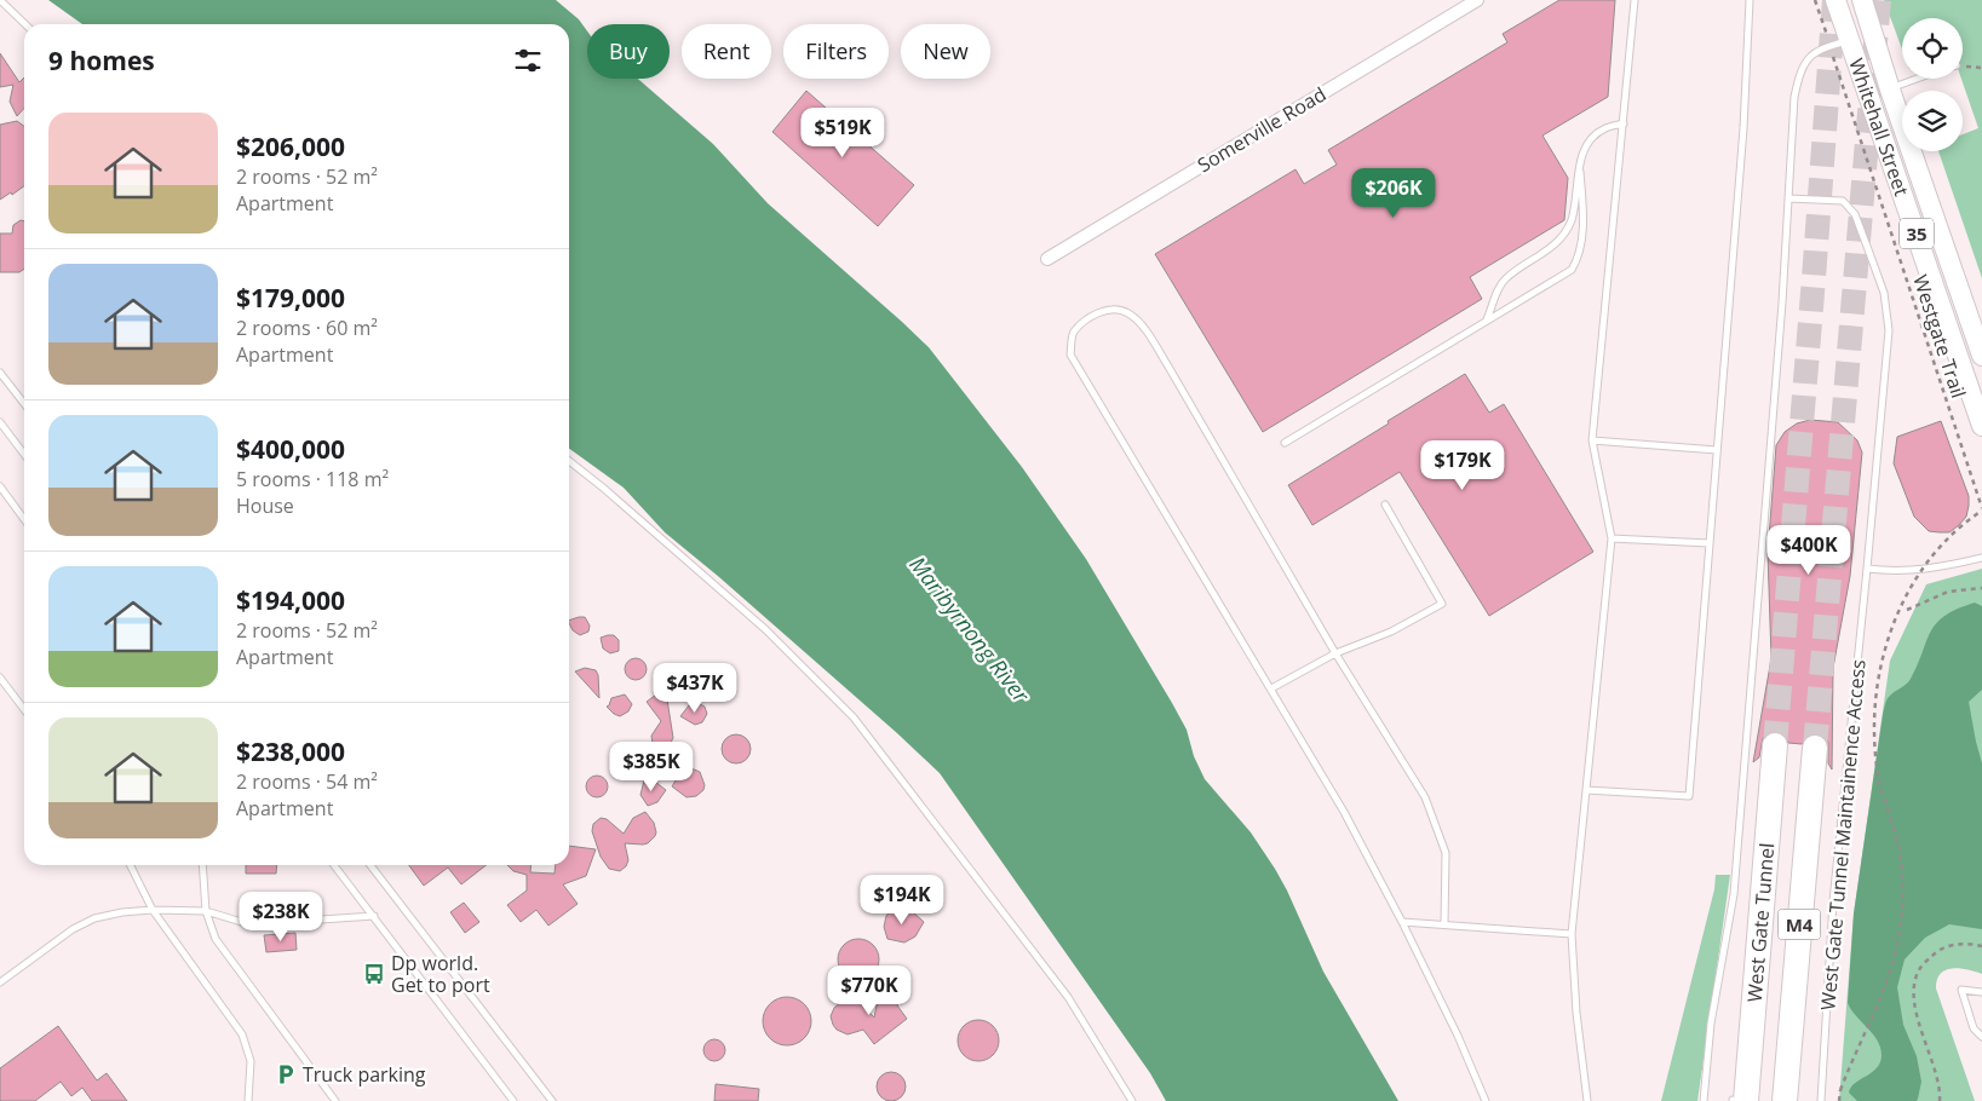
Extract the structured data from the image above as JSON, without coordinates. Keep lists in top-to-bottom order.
{
  "streets": {
    "highway": ["West Gate Tunnel", "M4"],
    "main road": ["Whitehall Street", "35"],
    "street": ["Somerville Road"],
    "lane": ["West Gate Tunnel Maintainence Access"],
    "path": ["Westgate Trail"]
  },
  "water": ["Maribyrnong River"],
  "places": {
    "bus stop": ["Dp world. Get to port"],
    "parking": ["Truck parking"]
  },
  "page": {
    "chip": [
      "Buy",
      "Rent",
      "Filters",
      "New"
    ],
    "heading": "9 homes",
    "list": [
      {
        "name": "$206,000",
        "note": "2 rooms · 52 m² · Apartment"
      },
      {
        "name": "$179,000",
        "note": "2 rooms · 60 m² · Apartment"
      },
      {
        "name": "$400,000",
        "note": "5 rooms · 118 m² · House"
      },
      {
        "name": "$194,000",
        "note": "2 rooms · 52 m² · Apartment"
      },
      {
        "name": "$238,000",
        "note": "2 rooms · 54 m² · Apartment"
      }
    ],
    "price": [
      "$519K",
      "$206K",
      "$179K",
      "$400K",
      "$437K",
      "$385K",
      "$194K",
      "$238K",
      "$770K"
    ]
  }
}
